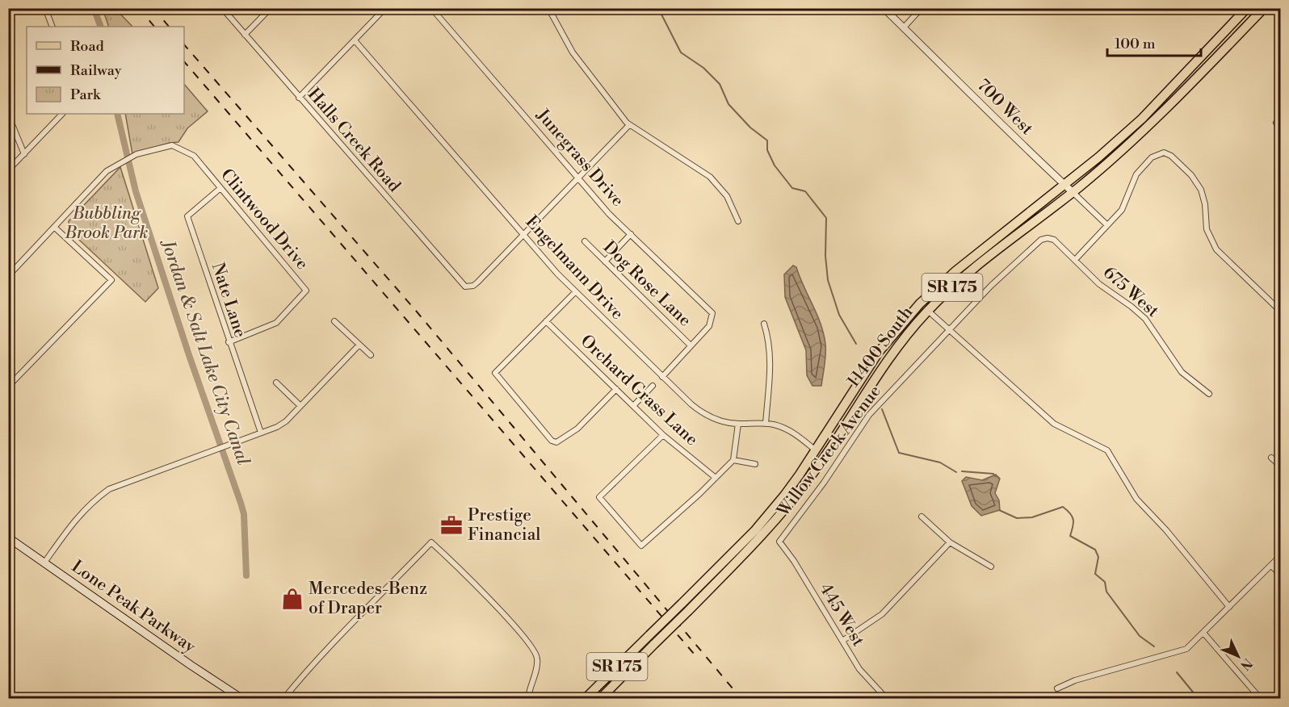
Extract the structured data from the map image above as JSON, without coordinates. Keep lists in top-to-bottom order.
{
  "streets": {
    "main road": ["SR 175", "11400 South", "Lone Peak Parkway"],
    "street": [
      "700 West",
      "Halls Creek Road",
      "Junegrass Drive",
      "Clintwood Drive",
      "Engelmann Drive",
      "Dog Rose Lane",
      "675 West",
      "Nate Lane",
      "Orchard Grass Lane",
      "Willow Creek Avenue",
      "445 West"
    ]
  },
  "crossings": [
    ["700 West", "11400 South"],
    ["Halls Creek Road", "Engelmann Drive"],
    ["Junegrass Drive", "Dog Rose Lane"],
    ["Clintwood Drive", "Nate Lane"],
    ["Engelmann Drive", "11400 South"],
    ["675 West", "Willow Creek Avenue"],
    ["Willow Creek Avenue", "445 West"]
  ],
  "water": ["Jordan & Salt Lake City Canal"],
  "parks": ["Bubbling Brook Park"],
  "places": {
    "office": ["Prestige Financial"],
    "shop": ["Mercedes-Benz of Draper"]
  },
  "legend": ["Road", "Railway", "Park"],
  "scale_bar": "100 m",
  "north": "bottom right"
}
